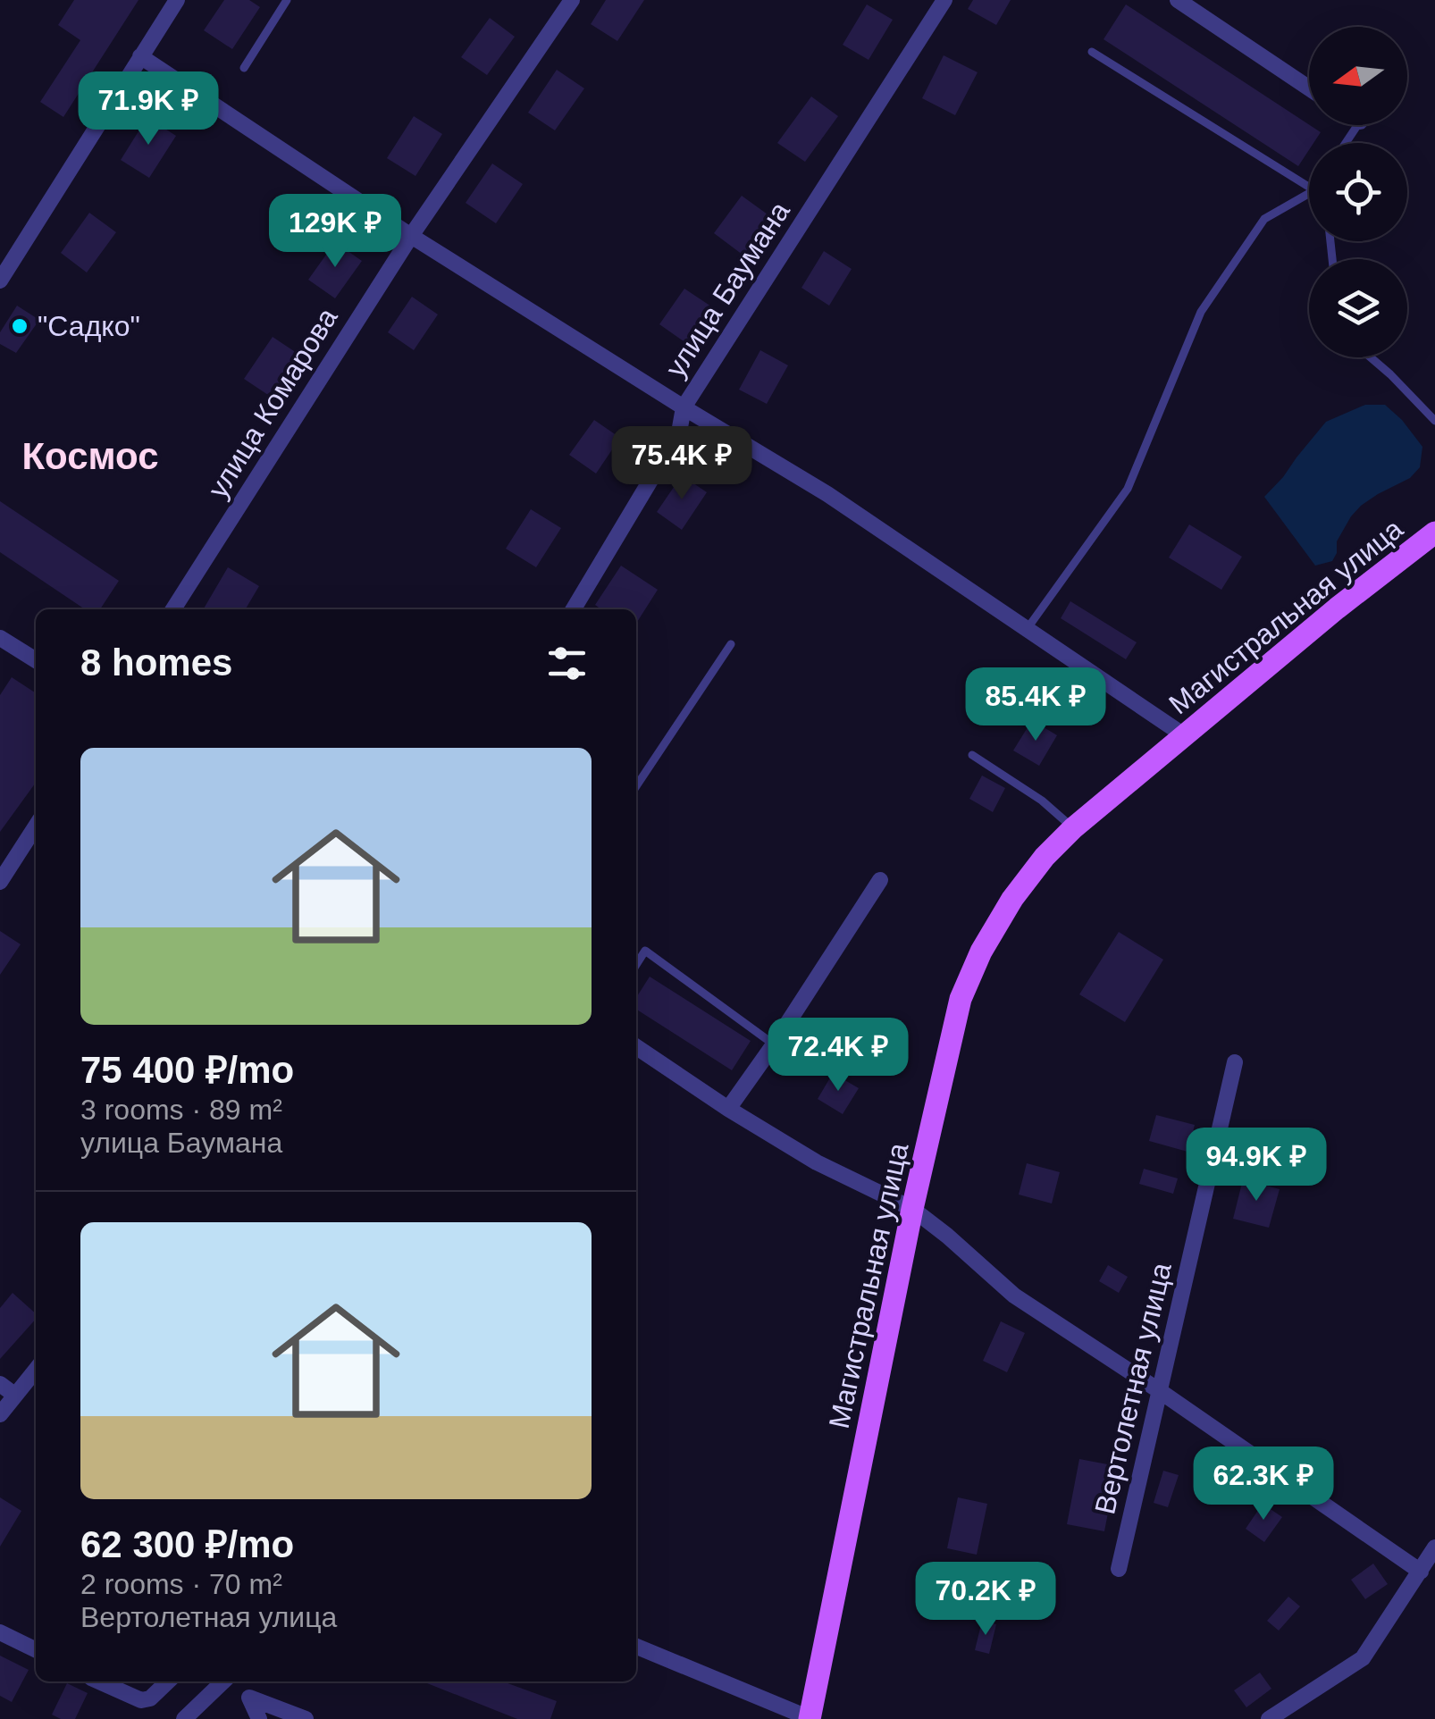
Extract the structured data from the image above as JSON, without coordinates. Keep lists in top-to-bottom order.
{
  "streets": {
    "main road": ["Магистральная улица"],
    "street": ["улица Баумана", "улица Комарова", "Вертолетная улица"]
  },
  "districts": ["Космос"],
  "places": ["\"Садко\""],
  "north": "left",
  "page": {
    "price": [
      "71.9K ₽",
      "129K ₽",
      "75.4K ₽",
      "85.4K ₽",
      "72.4K ₽",
      "94.9K ₽",
      "62.3K ₽",
      "70.2K ₽"
    ],
    "heading": "8 homes",
    "list": [
      {
        "name": "75 400 ₽/mo",
        "note": "3 rooms · 89 m² · улица Баумана"
      },
      {
        "name": "62 300 ₽/mo",
        "note": "2 rooms · 70 m² · Вертолетная улица"
      }
    ]
  }
}
